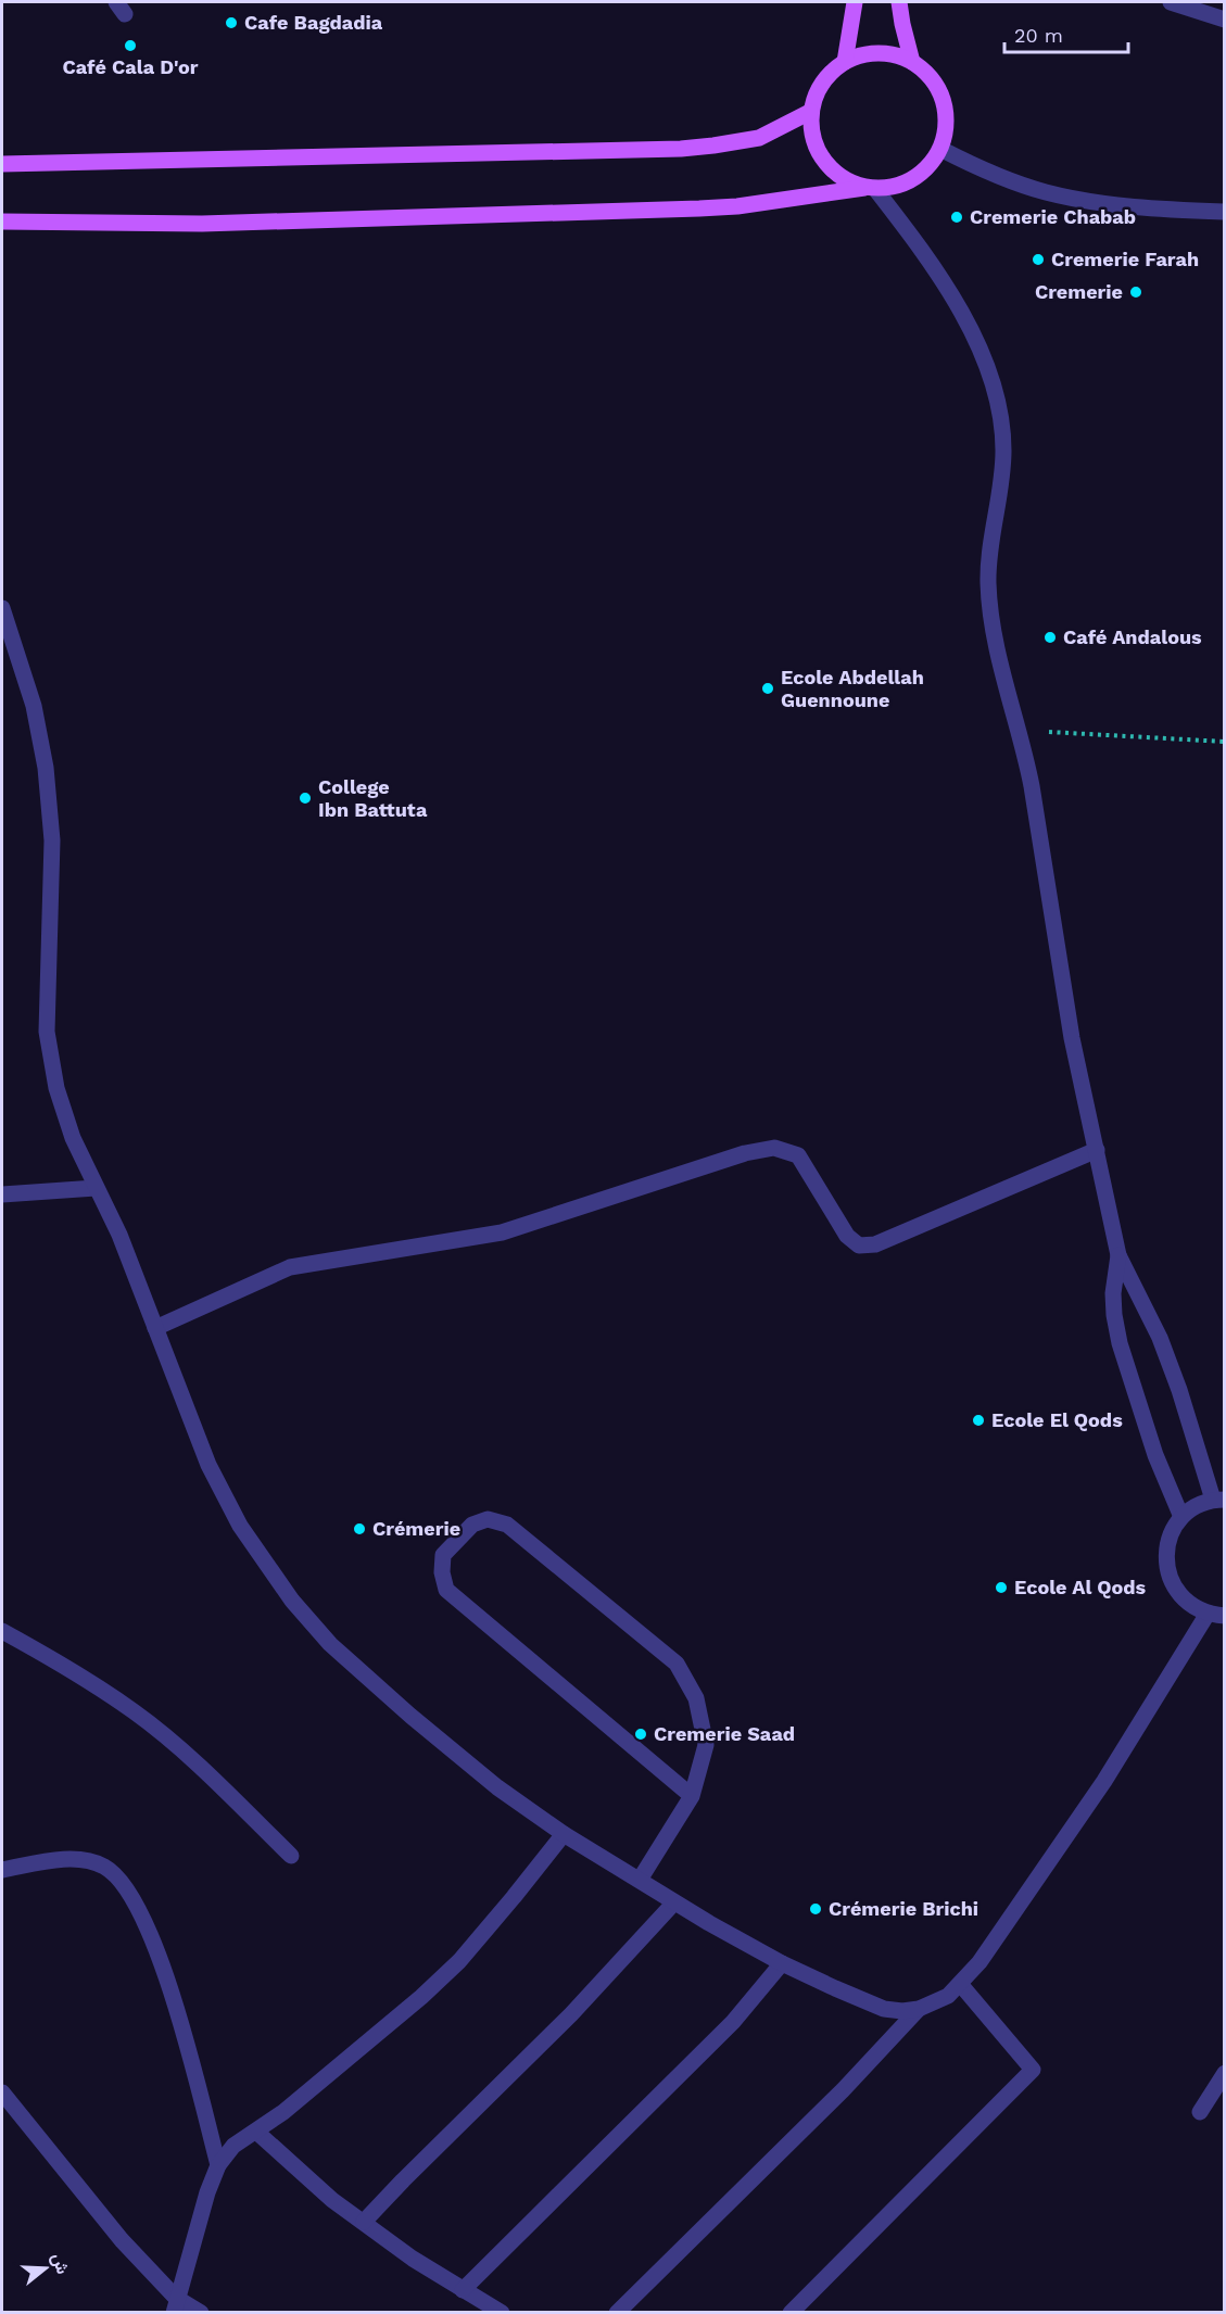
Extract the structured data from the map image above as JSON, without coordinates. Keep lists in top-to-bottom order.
{
  "places": [
    "Cafe Bagdadia",
    "Café Cala D'or",
    "Cremerie Chabab",
    "Cremerie Farah",
    "Cremerie",
    "Café Andalous",
    "Ecole Abdellah Guennoune",
    "College Ibn Battuta",
    "Ecole El Qods",
    "Crémerie",
    "Ecole Al Qods",
    "Cremerie Saad",
    "Crémerie Brichi"
  ],
  "scale_bar": "20 m",
  "north": "right"
}
